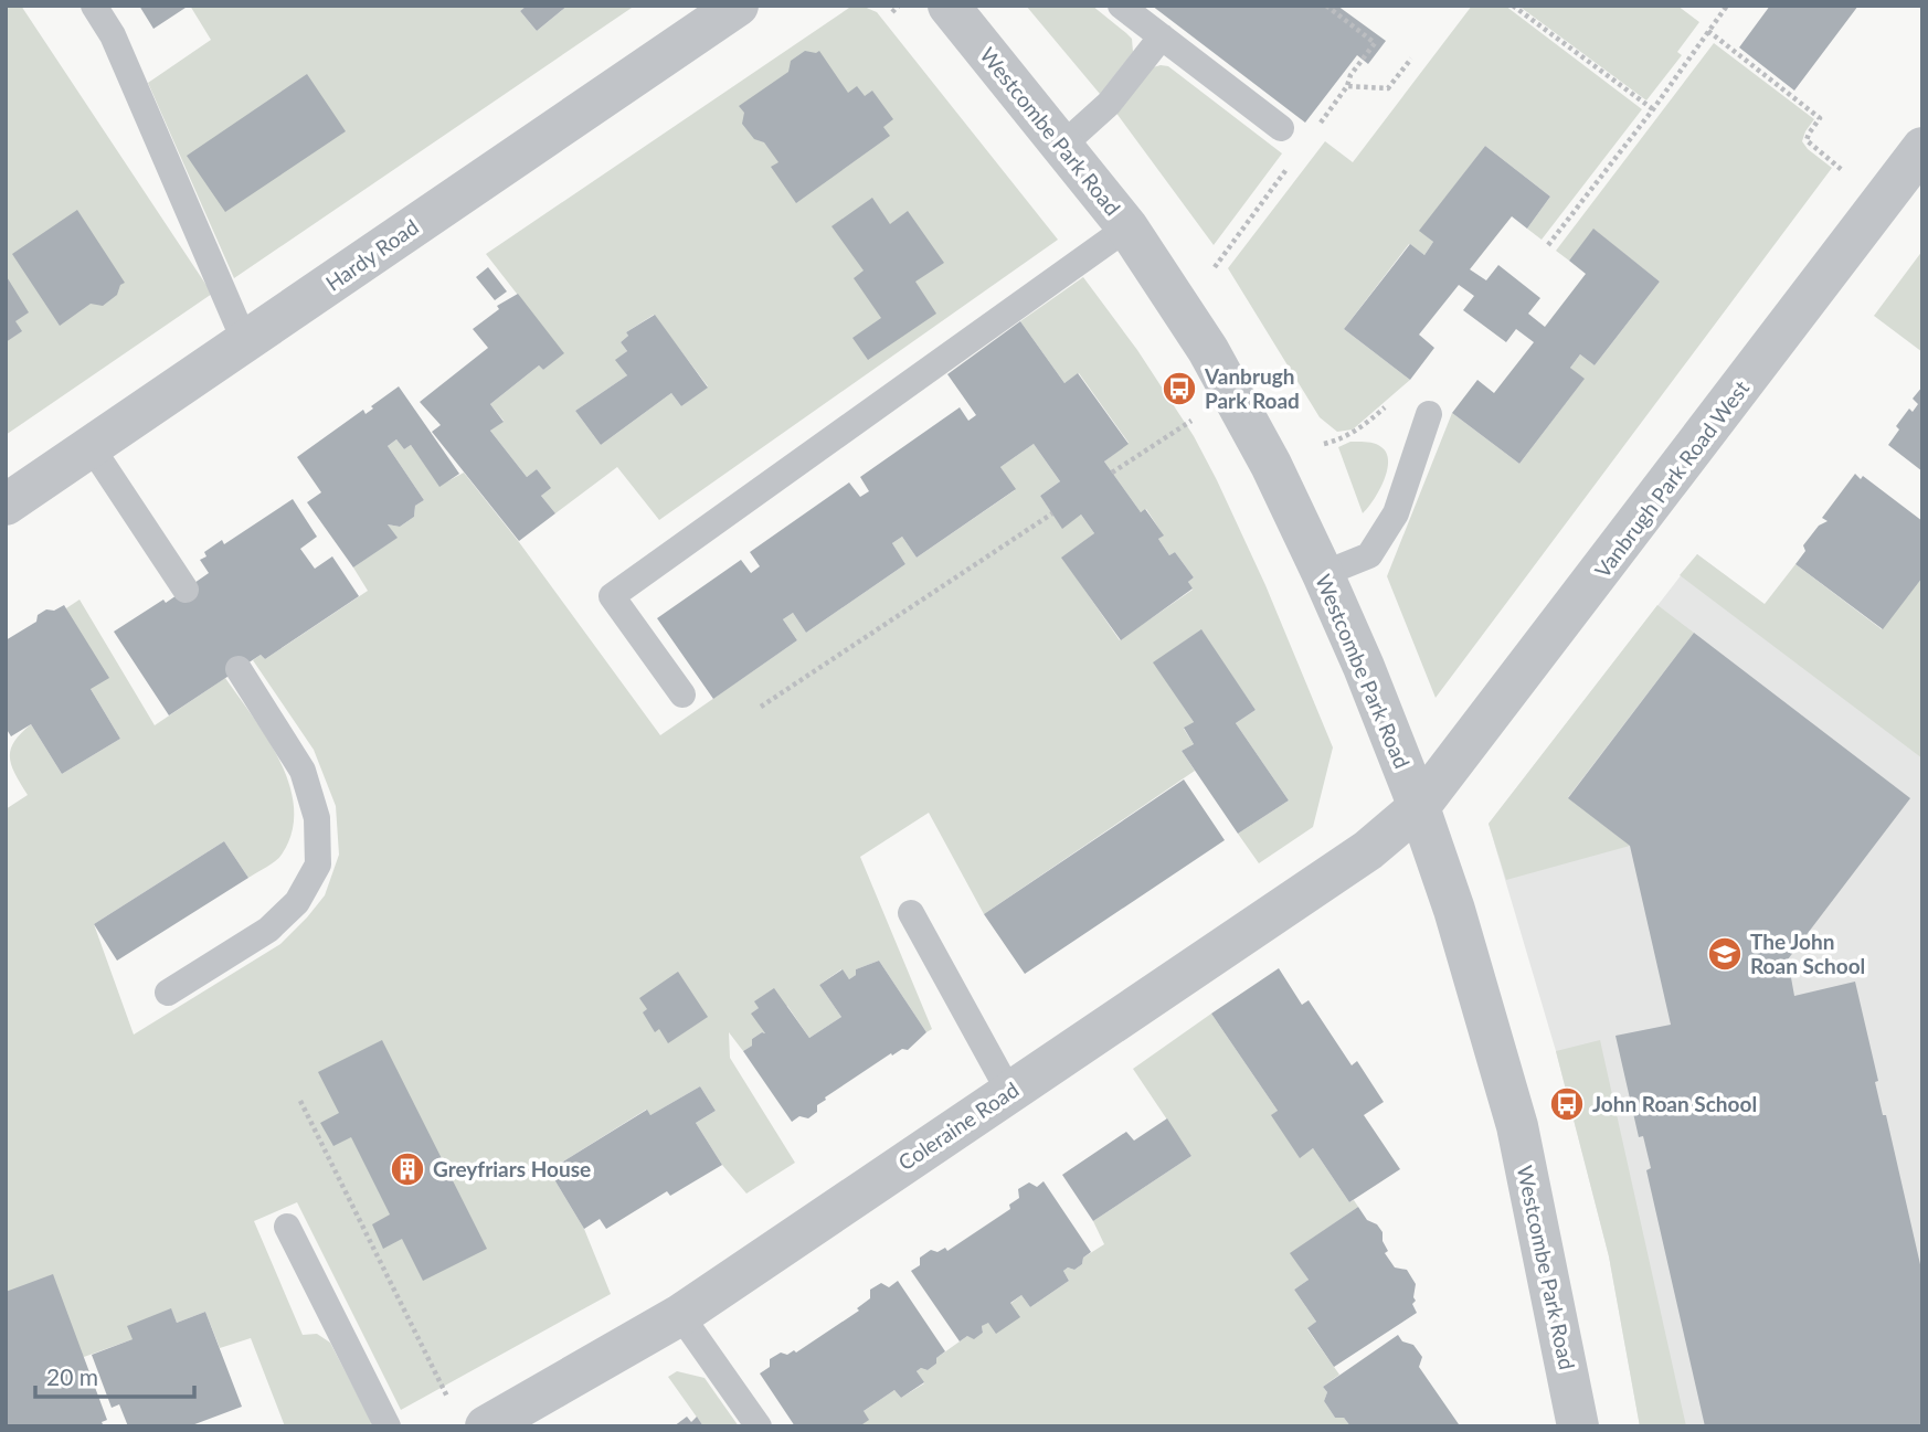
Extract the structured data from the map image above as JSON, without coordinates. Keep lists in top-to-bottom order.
{
  "streets": {
    "street": [
      "Westcombe Park Road",
      "Hardy Road",
      "Vanbrugh Park Road West",
      "Coleraine Road"
    ]
  },
  "crossings": [
    ["Westcombe Park Road", "Vanbrugh Park Road West"],
    ["Westcombe Park Road", "Coleraine Road"],
    ["Vanbrugh Park Road West", "Coleraine Road"]
  ],
  "places": {
    "bus stop": ["Vanbrugh Park Road", "John Roan School"],
    "school or university": ["The John Roan School"],
    "building": ["Greyfriars House"]
  },
  "scale_bar": "20 m"
}
